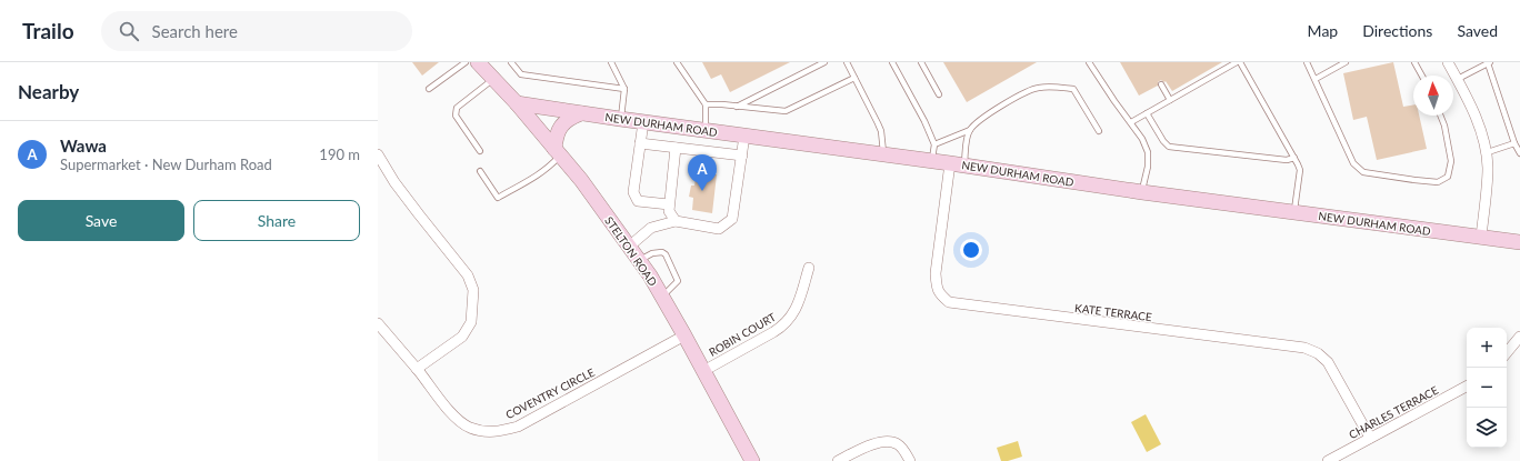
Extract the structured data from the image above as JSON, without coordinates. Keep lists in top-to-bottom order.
{
  "streets": {
    "main road": ["NEW DURHAM ROAD", "STELTON ROAD"],
    "street": [
      "KATE TERRACE",
      "ROBIN COURT",
      "COVENTRY CIRCLE",
      "CHARLES TERRACE"
    ]
  },
  "crossings": [
    ["NEW DURHAM ROAD", "STELTON ROAD"],
    ["NEW DURHAM ROAD", "KATE TERRACE"],
    ["STELTON ROAD", "ROBIN COURT"],
    ["STELTON ROAD", "COVENTRY CIRCLE"],
    ["KATE TERRACE", "CHARLES TERRACE"]
  ],
  "north": "top",
  "page": {
    "header": "Trailo",
    "search": "Search here",
    "nav": ["Map", "Directions", "Saved"],
    "heading": "Nearby",
    "list": [
      {
        "mark": "A",
        "name": "Wawa",
        "note": "Supermarket · New Durham Road",
        "value": "190 m"
      }
    ],
    "pins": "A",
    "buttons": ["Save", "Share"],
    "map_buttons": ["+", "−"]
  }
}
